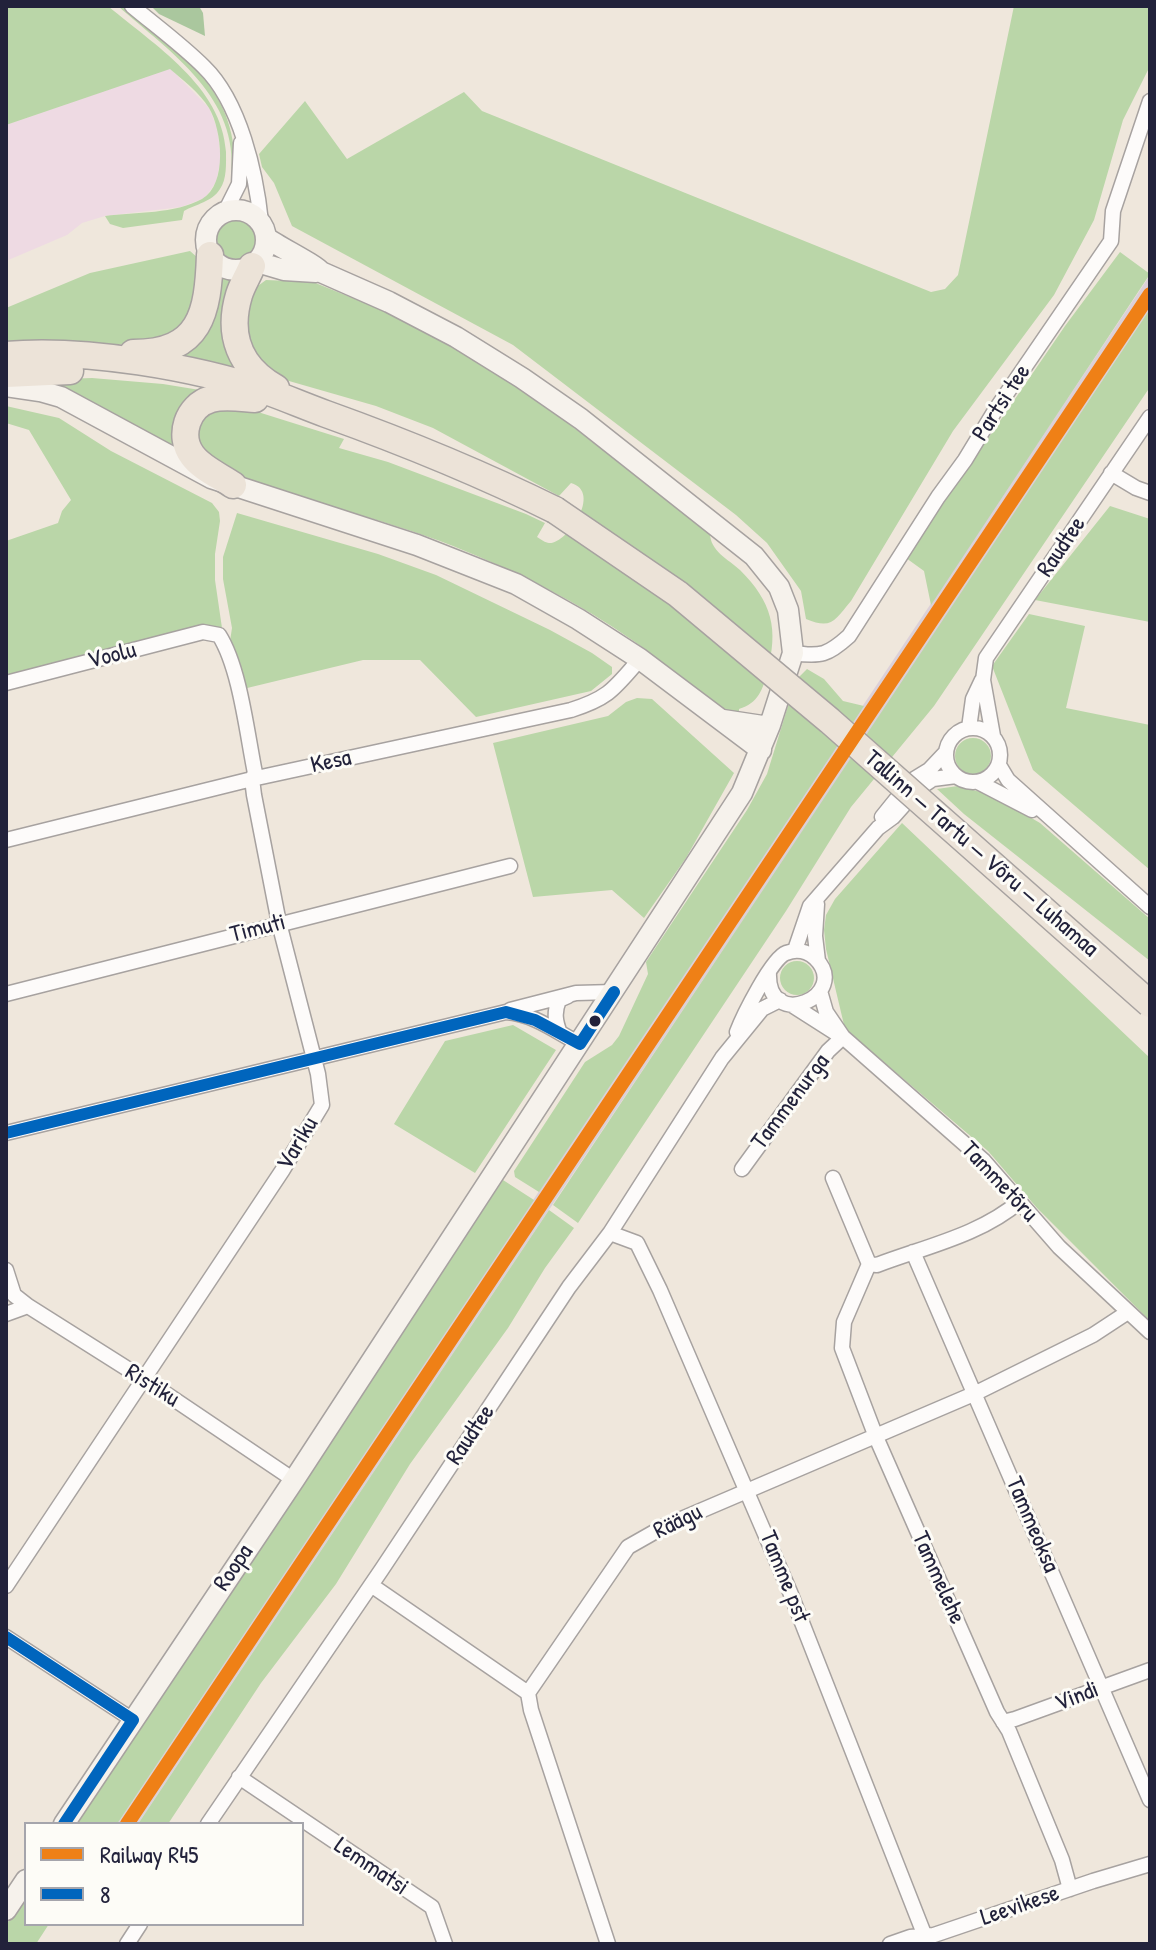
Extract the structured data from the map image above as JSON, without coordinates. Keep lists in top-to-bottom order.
{
  "streets": {
    "highway": ["Tallinn — Tartu — Võru — Luhamaa"],
    "street": [
      "Partsi tee",
      "Raudtee",
      "Voolu",
      "Kesa",
      "Timuti",
      "Tammenurga",
      "Variku",
      "Tammetõru",
      "Ristiku",
      "Räägu",
      "Tammeoksa",
      "Roopa",
      "Tamme pst",
      "Tammelehe",
      "Vindi",
      "Lemmatsi",
      "Leevikese"
    ]
  },
  "crossings": [
    ["Partsi tee", "Roopa"],
    ["Raudtee", "Tammetõru"],
    ["Raudtee", "Tamme pst"],
    ["Raudtee", "Lemmatsi"],
    ["Voolu", "Variku"],
    ["Kesa", "Variku"],
    ["Timuti", "Variku"],
    ["Tammenurga", "Tammetõru"],
    ["Variku", "Ristiku"],
    ["Tammetõru", "Räägu"],
    ["Ristiku", "Roopa"],
    ["Räägu", "Tammeoksa"],
    ["Räägu", "Tamme pst"],
    ["Räägu", "Tammelehe"],
    ["Tammeoksa", "Vindi"],
    ["Tamme pst", "Leevikese"],
    ["Tammelehe", "Vindi"],
    ["Tammelehe", "Leevikese"]
  ],
  "lines": ["rail line R45", "transit line 8"],
  "legend": ["Railway R45", "8"]
}
